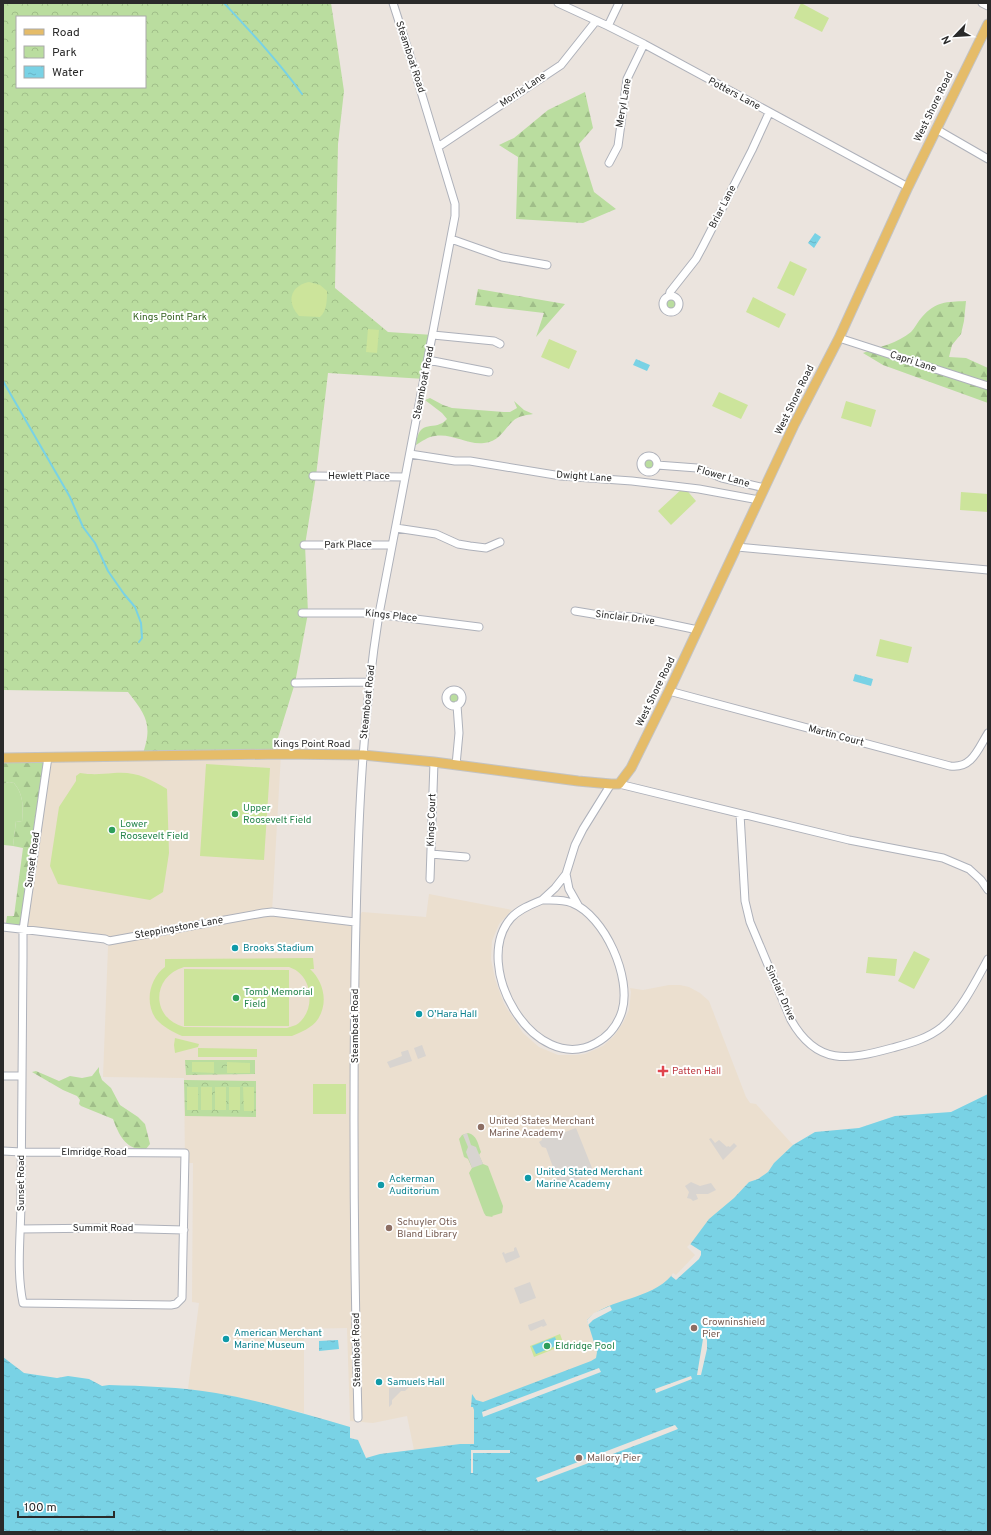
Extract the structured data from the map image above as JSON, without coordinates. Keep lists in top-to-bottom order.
{
  "streets": {
    "main road": ["West Shore Road", "Kings Point Road"],
    "street": [
      "Steamboat Road",
      "Morris Lane",
      "Potters Lane",
      "Meryl Lane",
      "Briar Lane",
      "Capri Lane",
      "Hewlett Place",
      "Dwight Lane",
      "Flower Lane",
      "Park Place",
      "Kings Place",
      "Sinclair Drive",
      "Martin Court",
      "Kings Court",
      "Sunset Road",
      "Steppingstone Lane",
      "Elmridge Road",
      "Summit Road"
    ]
  },
  "crossings": [
    ["Steamboat Road", "Morris Lane"],
    ["Steamboat Road", "Hewlett Place"],
    ["Steamboat Road", "Dwight Lane"],
    ["Steamboat Road", "Park Place"],
    ["Steamboat Road", "Kings Place"],
    ["Steamboat Road", "Kings Point Road"],
    ["Steamboat Road", "Steppingstone Lane"],
    ["Morris Lane", "Potters Lane"],
    ["Potters Lane", "Meryl Lane"],
    ["Potters Lane", "West Shore Road"],
    ["Potters Lane", "Briar Lane"],
    ["West Shore Road", "Capri Lane"],
    ["West Shore Road", "Dwight Lane"],
    ["West Shore Road", "Flower Lane"],
    ["West Shore Road", "Sinclair Drive"],
    ["West Shore Road", "Martin Court"],
    ["West Shore Road", "Kings Point Road"],
    ["Kings Point Road", "Kings Court"],
    ["Kings Point Road", "Sunset Road"],
    ["Sunset Road", "Steppingstone Lane"],
    ["Sunset Road", "Elmridge Road"],
    ["Sunset Road", "Summit Road"]
  ],
  "parks": ["Kings Point Park"],
  "places": {
    "other": [
      "Upper Roosevelt Field",
      "Lower Roosevelt Field",
      "Brooks Stadium",
      "Tomb Memorial Field",
      "O'Hara Hall",
      "United States Merchant Marine Academy",
      "United Stated Merchant Marine Academy",
      "Ackerman Auditorium",
      "Schuyler Otis Bland Library",
      "Crowninshield Pier",
      "American Merchant Marine Museum",
      "Eldridge Pool",
      "Samuels Hall",
      "Mallory Pier"
    ],
    "health": ["Patten Hall"]
  },
  "legend": ["Road", "Park", "Water"],
  "scale_bar": "100 m",
  "north": "bottom left"
}
